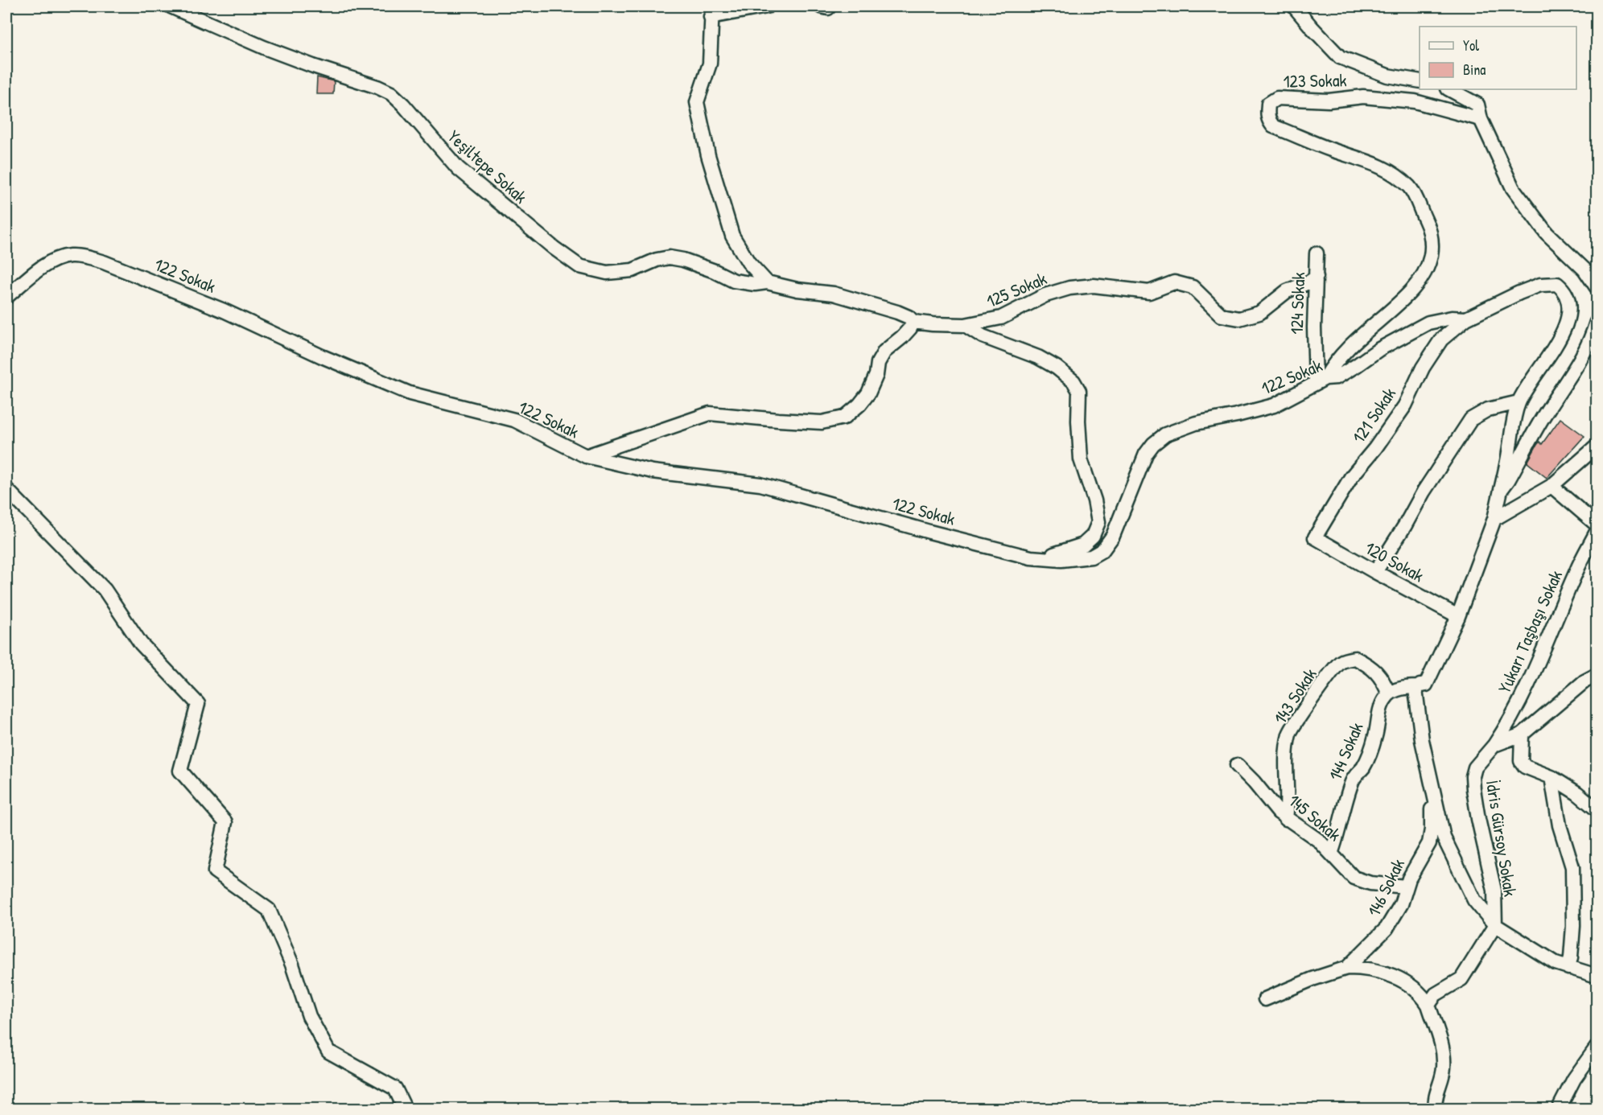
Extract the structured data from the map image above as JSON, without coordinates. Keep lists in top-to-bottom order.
{
  "streets": {
    "street": [
      "123 Sokak",
      "Yeşiltepe Sokak",
      "122 Sokak",
      "125 Sokak",
      "124 Sokak",
      "121 Sokak",
      "120 Sokak",
      "Yukarı Taşbaşı Sokak",
      "143 Sokak",
      "144 Sokak",
      "145 Sokak",
      "İdris Gürsoy Sokak",
      "146 Sokak"
    ]
  },
  "crossings": [
    ["123 Sokak", "122 Sokak"],
    ["123 Sokak", "124 Sokak"],
    ["Yeşiltepe Sokak", "125 Sokak"],
    ["122 Sokak", "125 Sokak"],
    ["122 Sokak", "124 Sokak"],
    ["122 Sokak", "121 Sokak"],
    ["122 Sokak", "120 Sokak"],
    ["125 Sokak", "124 Sokak"],
    ["121 Sokak", "120 Sokak"],
    ["Yukarı Taşbaşı Sokak", "İdris Gürsoy Sokak"],
    ["143 Sokak", "144 Sokak"],
    ["143 Sokak", "145 Sokak"],
    ["144 Sokak", "145 Sokak"],
    ["145 Sokak", "146 Sokak"]
  ],
  "legend": ["Yol", "Bina"]
}
